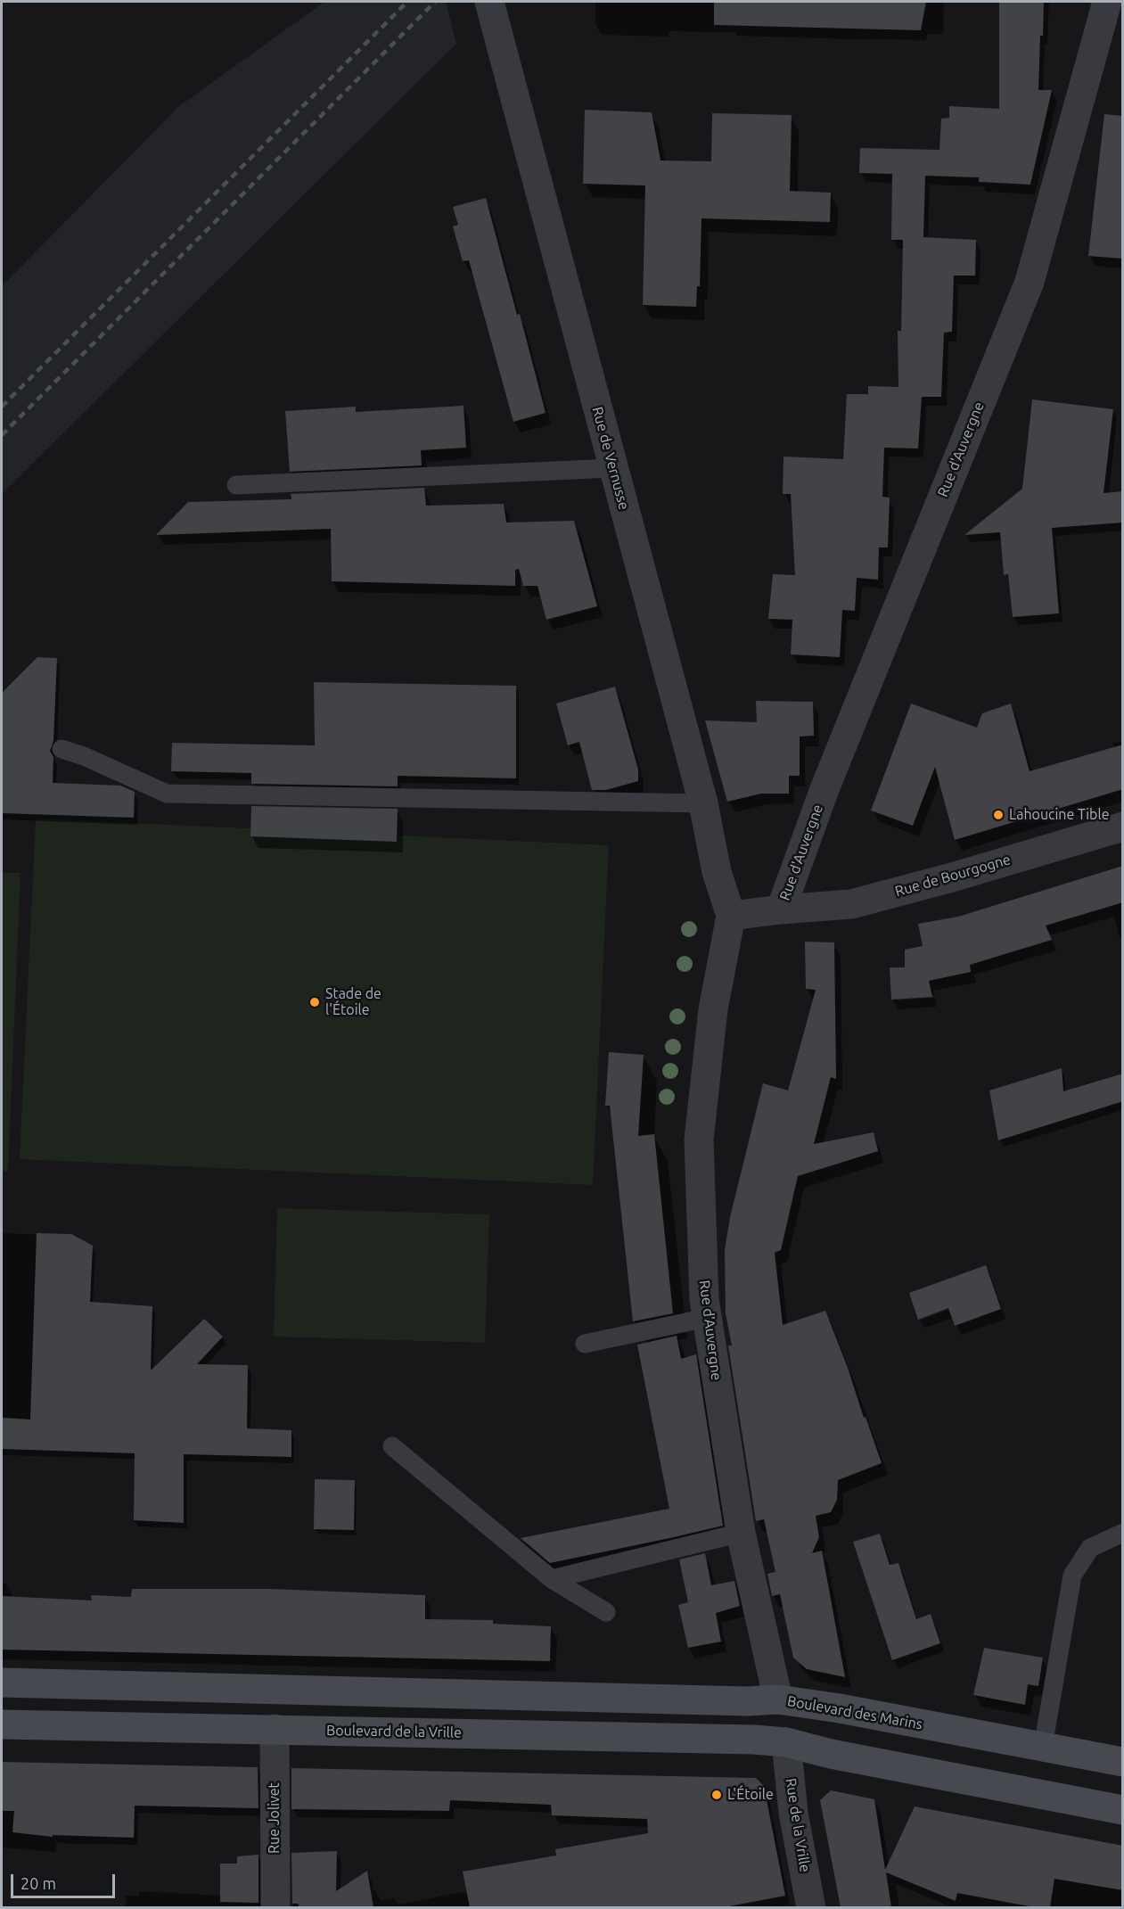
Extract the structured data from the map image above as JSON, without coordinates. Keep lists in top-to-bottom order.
{
  "streets": {
    "main road": ["Boulevard des Marins", "Boulevard de la Vrille"],
    "street": [
      "Rue d'Auvergne",
      "Rue de Vernusse",
      "Rue de Bourgogne",
      "Rue Jolivet",
      "Rue de la Vrille"
    ]
  },
  "crossings": [
    ["Rue d'Auvergne", "Rue de Vernusse"],
    ["Rue d'Auvergne", "Rue de Bourgogne"],
    ["Rue d'Auvergne", "Boulevard des Marins"],
    ["Boulevard des Marins", "Boulevard de la Vrille"],
    ["Boulevard des Marins", "Rue de la Vrille"],
    ["Boulevard de la Vrille", "Rue Jolivet"],
    ["Boulevard de la Vrille", "Rue de la Vrille"]
  ],
  "places": ["Lahoucine Tible", "Stade de l'Étoile", "L'Étoile"],
  "scale_bar": "20 m"
}
